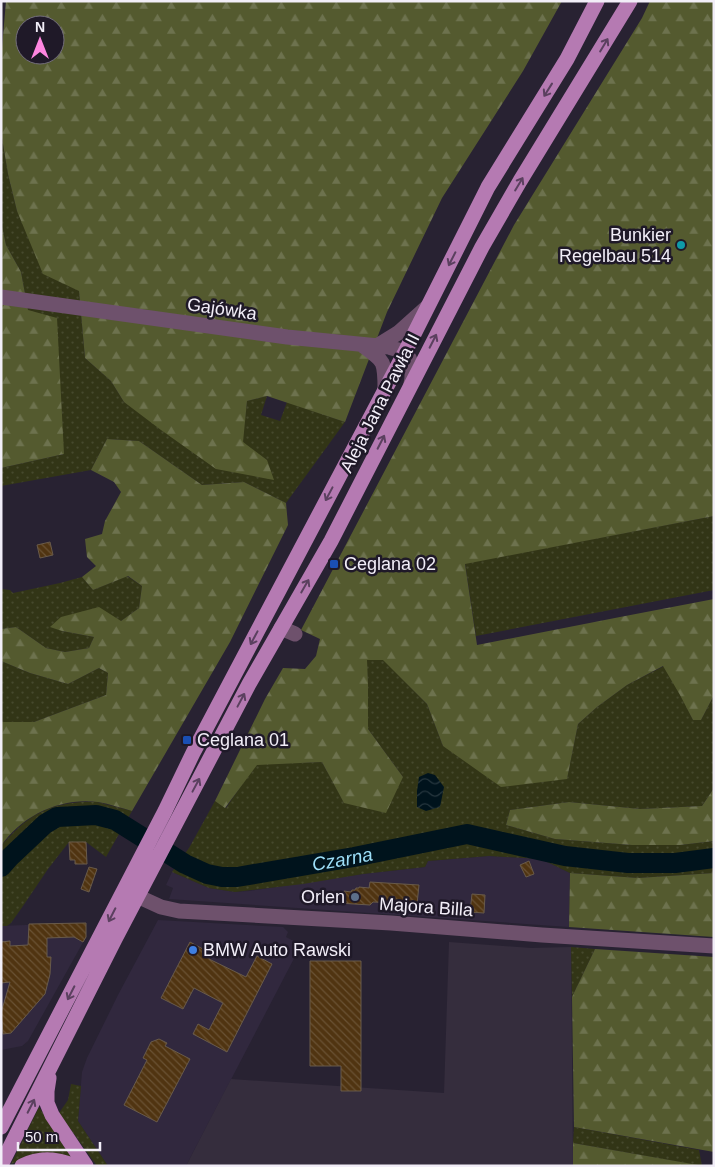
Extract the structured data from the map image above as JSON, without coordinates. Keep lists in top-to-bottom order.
{
  "streets": {
    "main road": ["Aleja Jana Pawła II"],
    "street": ["Gajówka", "Majora Billa"]
  },
  "crossings": [
    ["Gajówka", "Aleja Jana Pawła II"]
  ],
  "water": ["Czarna"],
  "places": {
    "other": ["Bunkier Regelbau 514", "Orlen", "BMW Auto Rawski"],
    "transit": ["Ceglana 02", "Ceglana 01"]
  },
  "scale_bar": "50 m",
  "north": "top"
}
